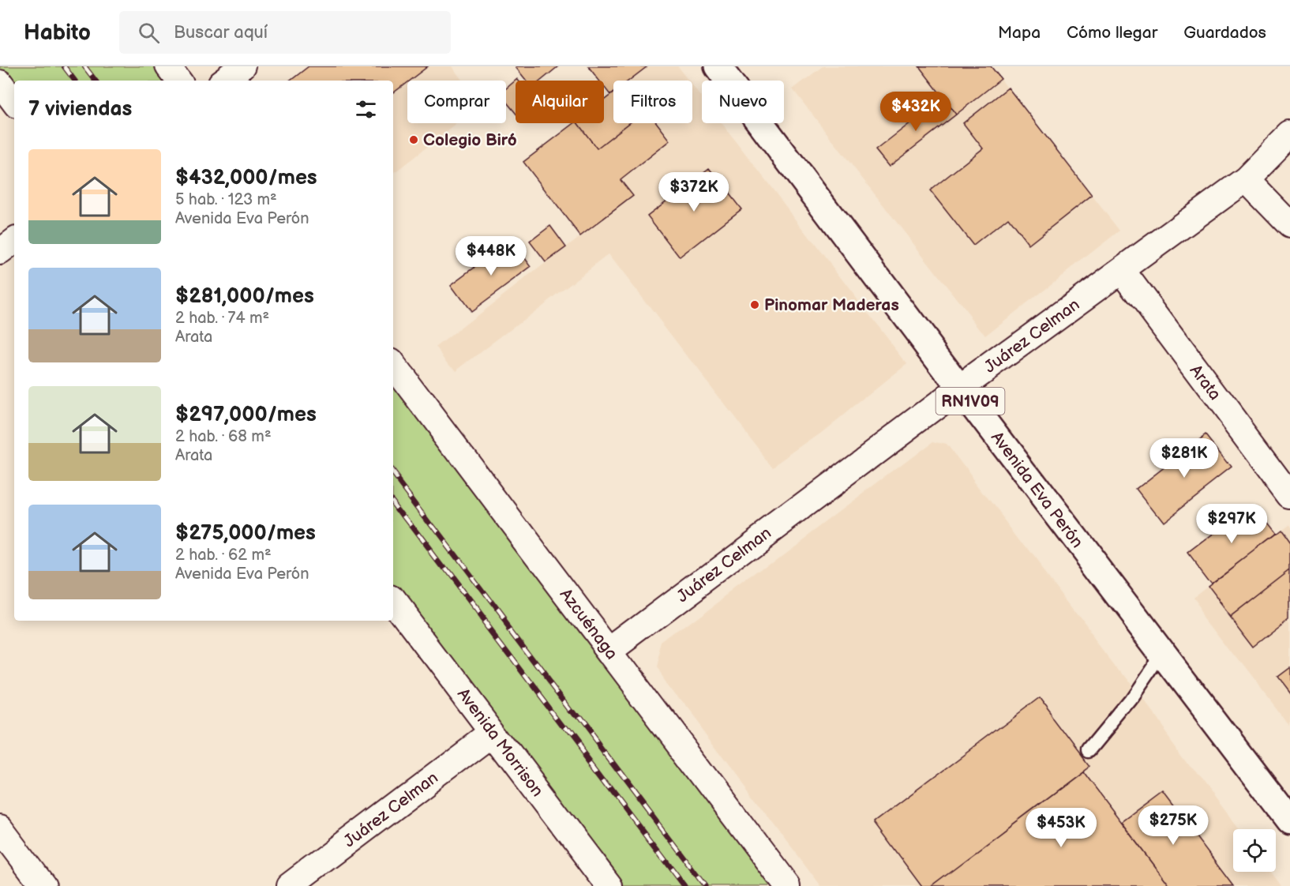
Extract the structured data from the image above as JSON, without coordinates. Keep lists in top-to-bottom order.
{
  "streets": {
    "main road": ["RN1V09", "Avenida Eva Perón"],
    "street": [
      "Juárez Celman",
      "Arata",
      "Azcuénaga",
      "Avenida Morrison"
    ]
  },
  "crossings": [
    ["Juárez Celman", "Arata"],
    ["Juárez Celman", "Avenida Eva Perón"],
    ["Juárez Celman", "Azcuénaga"],
    ["Juárez Celman", "Avenida Morrison"]
  ],
  "places": ["Colegio Biró", "Pinomar Maderas"],
  "page": {
    "header": "Habito",
    "search": "Buscar aquí",
    "nav": ["Mapa", "Cómo llegar", "Guardados"],
    "chip": [
      "Comprar",
      "Alquilar",
      "Filtros",
      "Nuevo"
    ],
    "heading": "7 viviendas",
    "price": [
      "$432K",
      "$372K",
      "$448K",
      "$281K",
      "$297K",
      "$275K",
      "$453K"
    ],
    "list": [
      {
        "name": "$432,000/mes",
        "note": "5 hab. · 123 m² · Avenida Eva Perón"
      },
      {
        "name": "$281,000/mes",
        "note": "2 hab. · 74 m² · Arata"
      },
      {
        "name": "$297,000/mes",
        "note": "2 hab. · 68 m² · Arata"
      },
      {
        "name": "$275,000/mes",
        "note": "2 hab. · 62 m² · Avenida Eva Perón"
      }
    ]
  }
}
